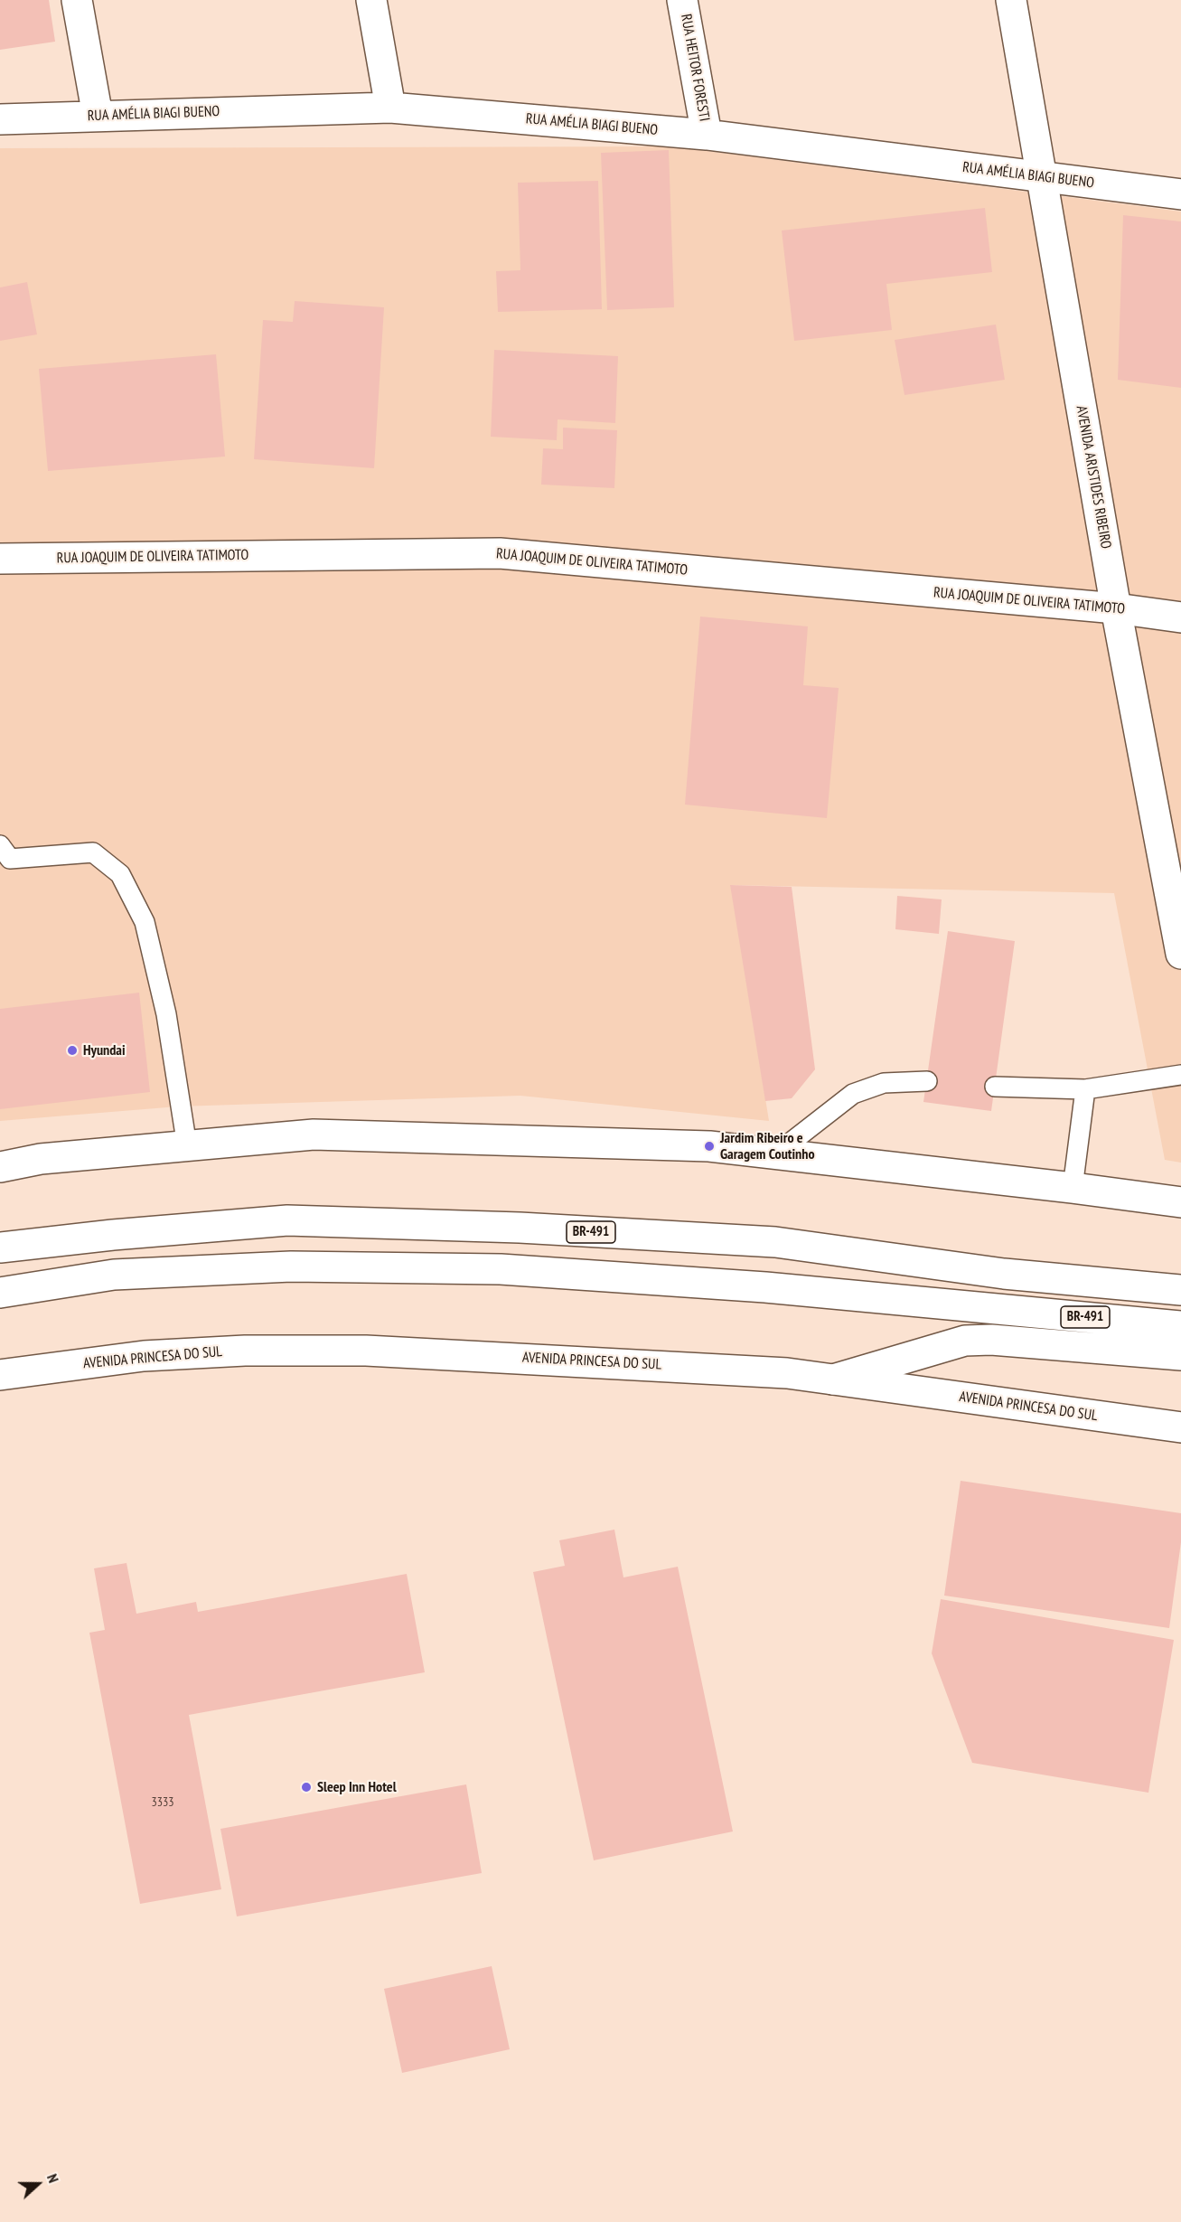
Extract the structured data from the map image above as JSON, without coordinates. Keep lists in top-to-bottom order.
{
  "streets": {
    "main road": [
      "RUA HEITOR FORESTI",
      "RUA AMÉLIA BIAGI BUENO",
      "AVENIDA ARISTIDES RIBEIRO",
      "RUA JOAQUIM DE OLIVEIRA TATIMOTO",
      "BR-491",
      "AVENIDA PRINCESA DO SUL"
    ]
  },
  "crossings": [
    ["RUA HEITOR FORESTI", "RUA AMÉLIA BIAGI BUENO"],
    ["RUA AMÉLIA BIAGI BUENO", "AVENIDA ARISTIDES RIBEIRO"],
    ["AVENIDA ARISTIDES RIBEIRO", "RUA JOAQUIM DE OLIVEIRA TATIMOTO"]
  ],
  "places": ["Hyundai", "Jardim Ribeiro e Garagem Coutinho", "Sleep Inn Hotel"],
  "house_numbers": ["3333"],
  "north": "right"
}
